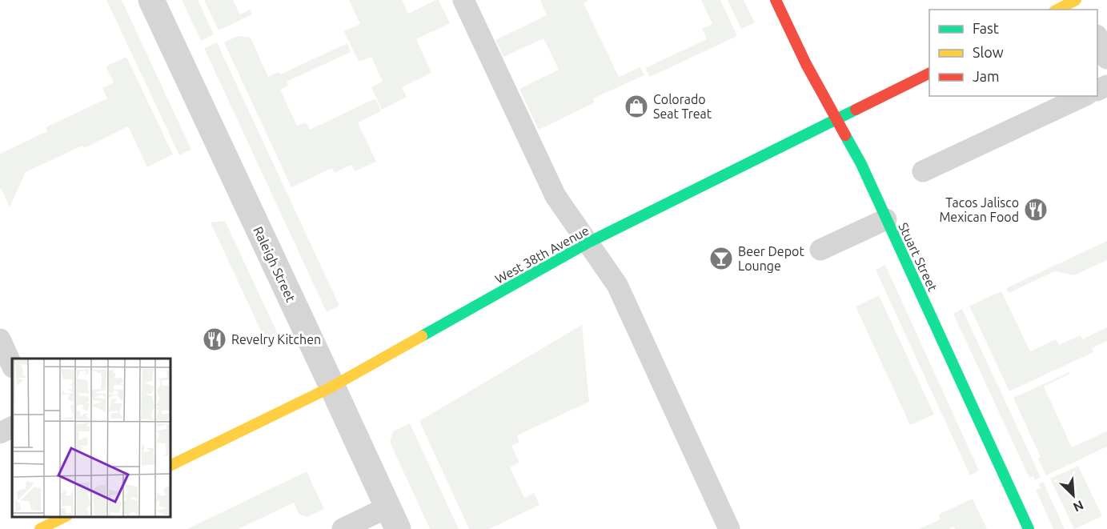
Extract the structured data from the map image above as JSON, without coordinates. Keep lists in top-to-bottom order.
{
  "streets": {
    "main road": ["West 38th Avenue", "Stuart Street"],
    "street": ["Raleigh Street"]
  },
  "crossings": [
    ["West 38th Avenue", "Stuart Street"],
    ["West 38th Avenue", "Raleigh Street"]
  ],
  "places": {
    "shop": ["Colorado Seat Treat"],
    "restaurant": ["Tacos Jalisco Mexican Food", "Revelry Kitchen"],
    "bar": ["Beer Depot Lounge"]
  },
  "legend": ["Fast", "Slow", "Jam"],
  "north": "bottom right"
}
